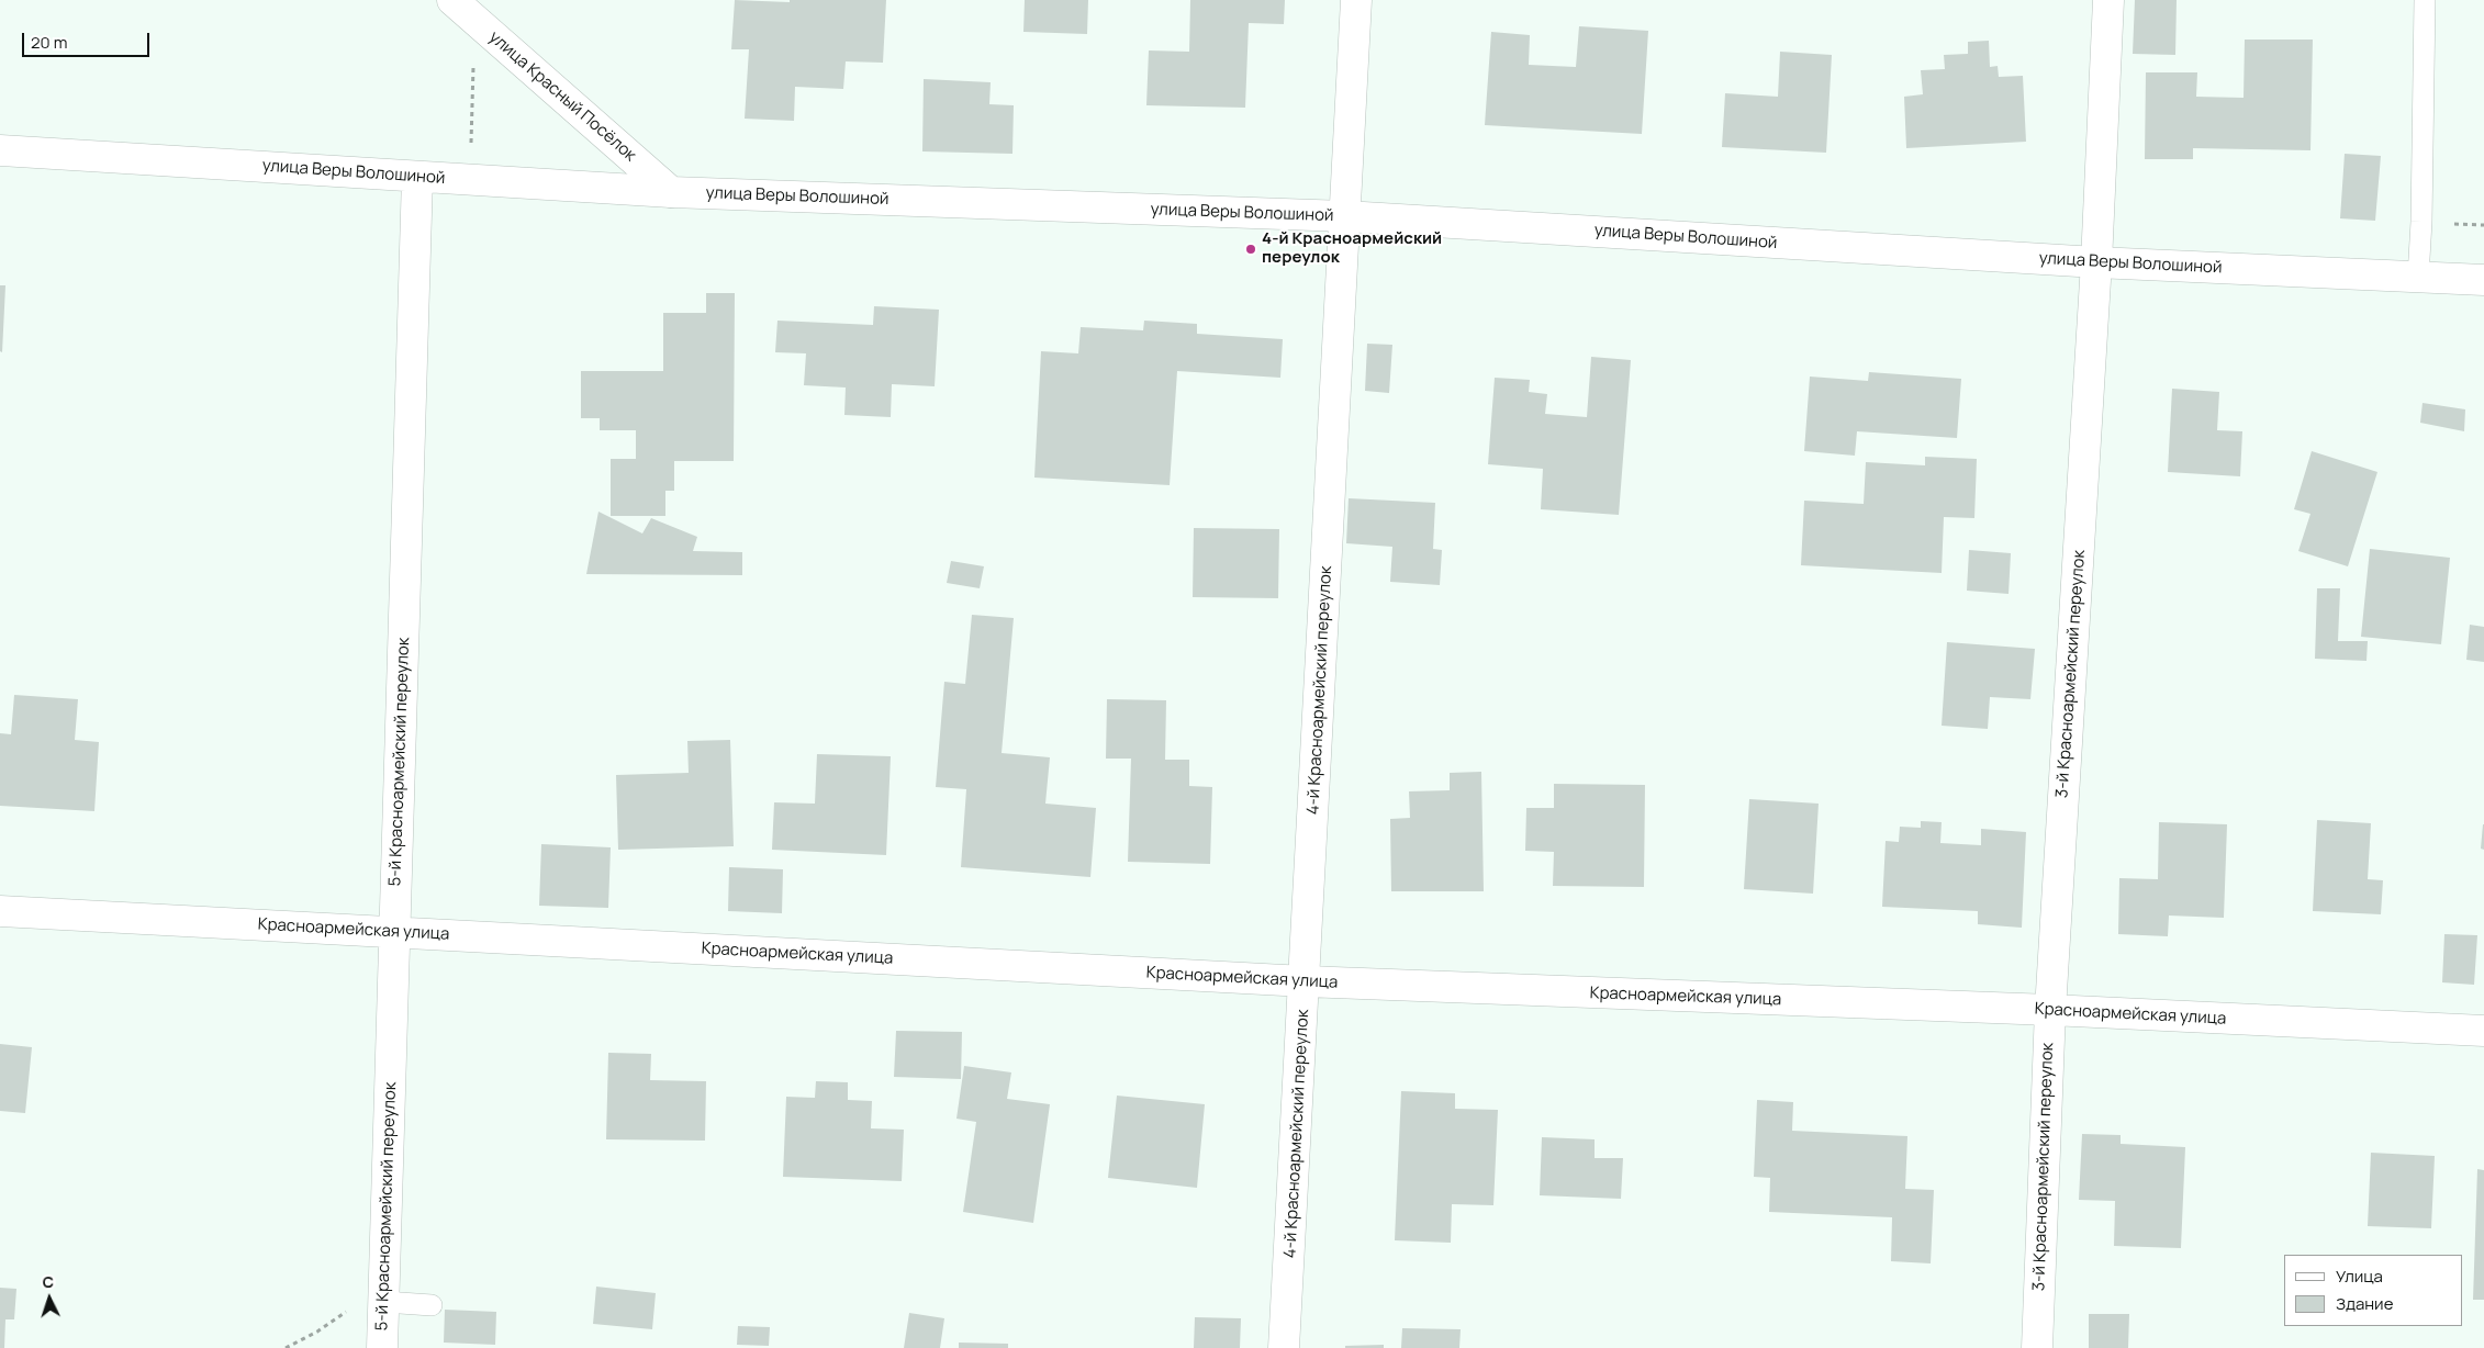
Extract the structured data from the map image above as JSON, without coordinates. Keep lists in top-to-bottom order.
{
  "streets": {
    "street": [
      "улица Красный Посёлок",
      "улица Веры Волошиной",
      "3-й Красноармейский переулок",
      "4-й Красноармейский переулок",
      "5-й Красноармейский переулок",
      "Красноармейская улица"
    ]
  },
  "crossings": [
    ["улица Красный Посёлок", "улица Веры Волошиной"],
    ["улица Веры Волошиной", "3-й Красноармейский переулок"],
    ["улица Веры Волошиной", "4-й Красноармейский переулок"],
    ["улица Веры Волошиной", "5-й Красноармейский переулок"],
    ["3-й Красноармейский переулок", "Красноармейская улица"],
    ["4-й Красноармейский переулок", "Красноармейская улица"],
    ["5-й Красноармейский переулок", "Красноармейская улица"]
  ],
  "places": ["4-й Красноармейский переулок"],
  "legend": ["Улица", "Здание"],
  "scale_bar": "20 m",
  "north": "top"
}
